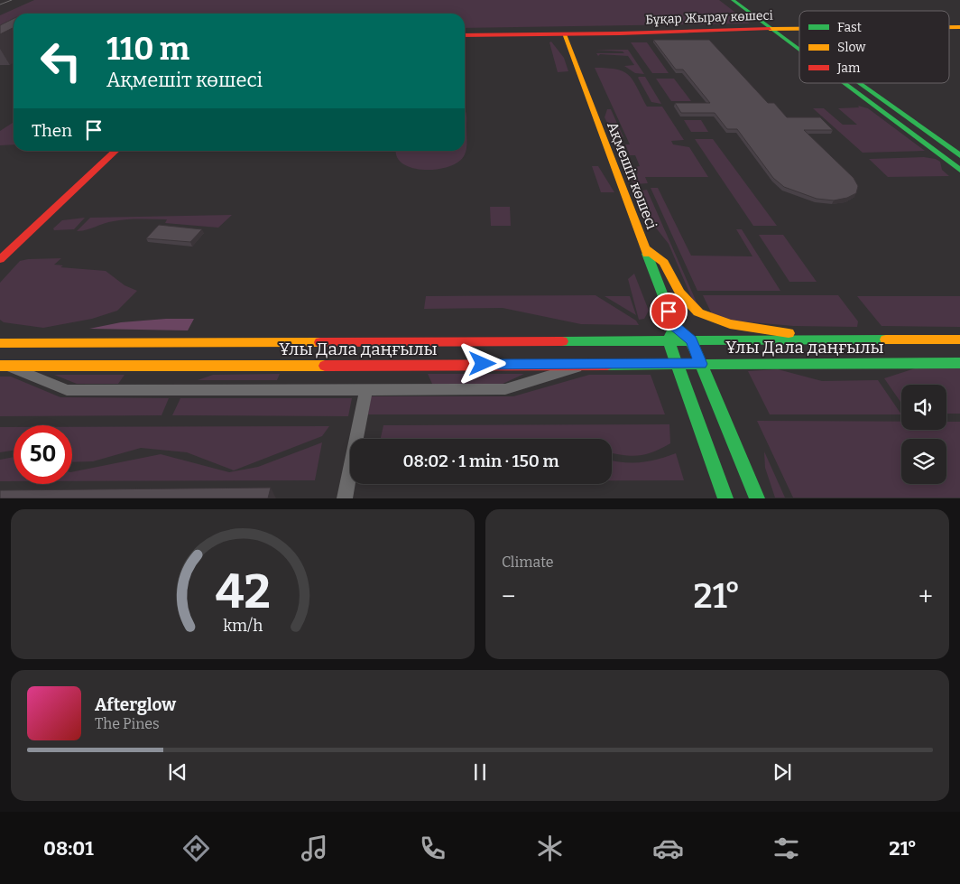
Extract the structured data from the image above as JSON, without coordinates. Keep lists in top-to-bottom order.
{
  "streets": {
    "main road": ["Бұқар Жырау көшесі", "Ақмешіт көшесі", "Ұлы Дала даңғылы"]
  },
  "crossings": [
    ["Бұқар Жырау көшесі", "Ақмешіт көшесі"],
    ["Ақмешіт көшесі", "Ұлы Дала даңғылы"]
  ],
  "legend": ["Fast", "Slow", "Jam"],
  "page": {
    "turn": ["110 m", "Ақмешіт көшесі"],
    "then": "Then",
    "limit": "50",
    "trip": "08:02 · 1 min · 150 m",
    "tile": "Climate",
    "heat": ["−", "21°", "+"],
    "song": ["Afterglow", "The Pines"],
    "tabs": ["08:01", "21°"],
    "gauge": ["42", "km/h"]
  }
}
